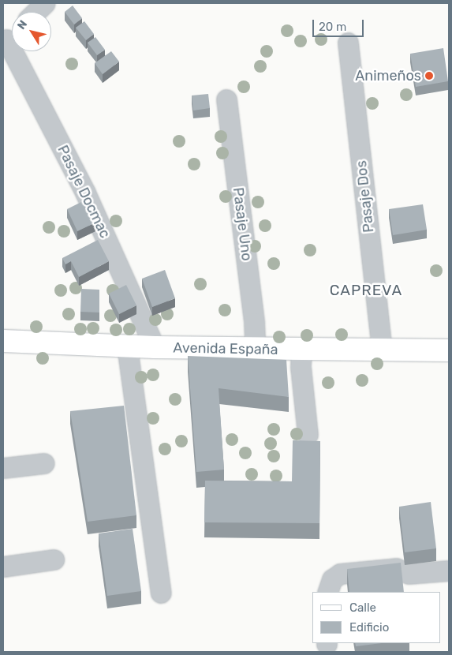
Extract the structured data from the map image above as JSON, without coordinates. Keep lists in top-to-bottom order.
{
  "streets": {
    "main road": ["Avenida España"],
    "street": ["Pasaje Docmac", "Pasaje Dos", "Pasaje Uno"]
  },
  "crossings": [
    ["Pasaje Docmac", "Avenida España"],
    ["Pasaje Dos", "Avenida España"],
    ["Pasaje Uno", "Avenida España"]
  ],
  "districts": ["CAPREVA"],
  "places": ["Animeños"],
  "legend": ["Calle", "Edificio"],
  "scale_bar": "20 m",
  "north": "top left"
}
